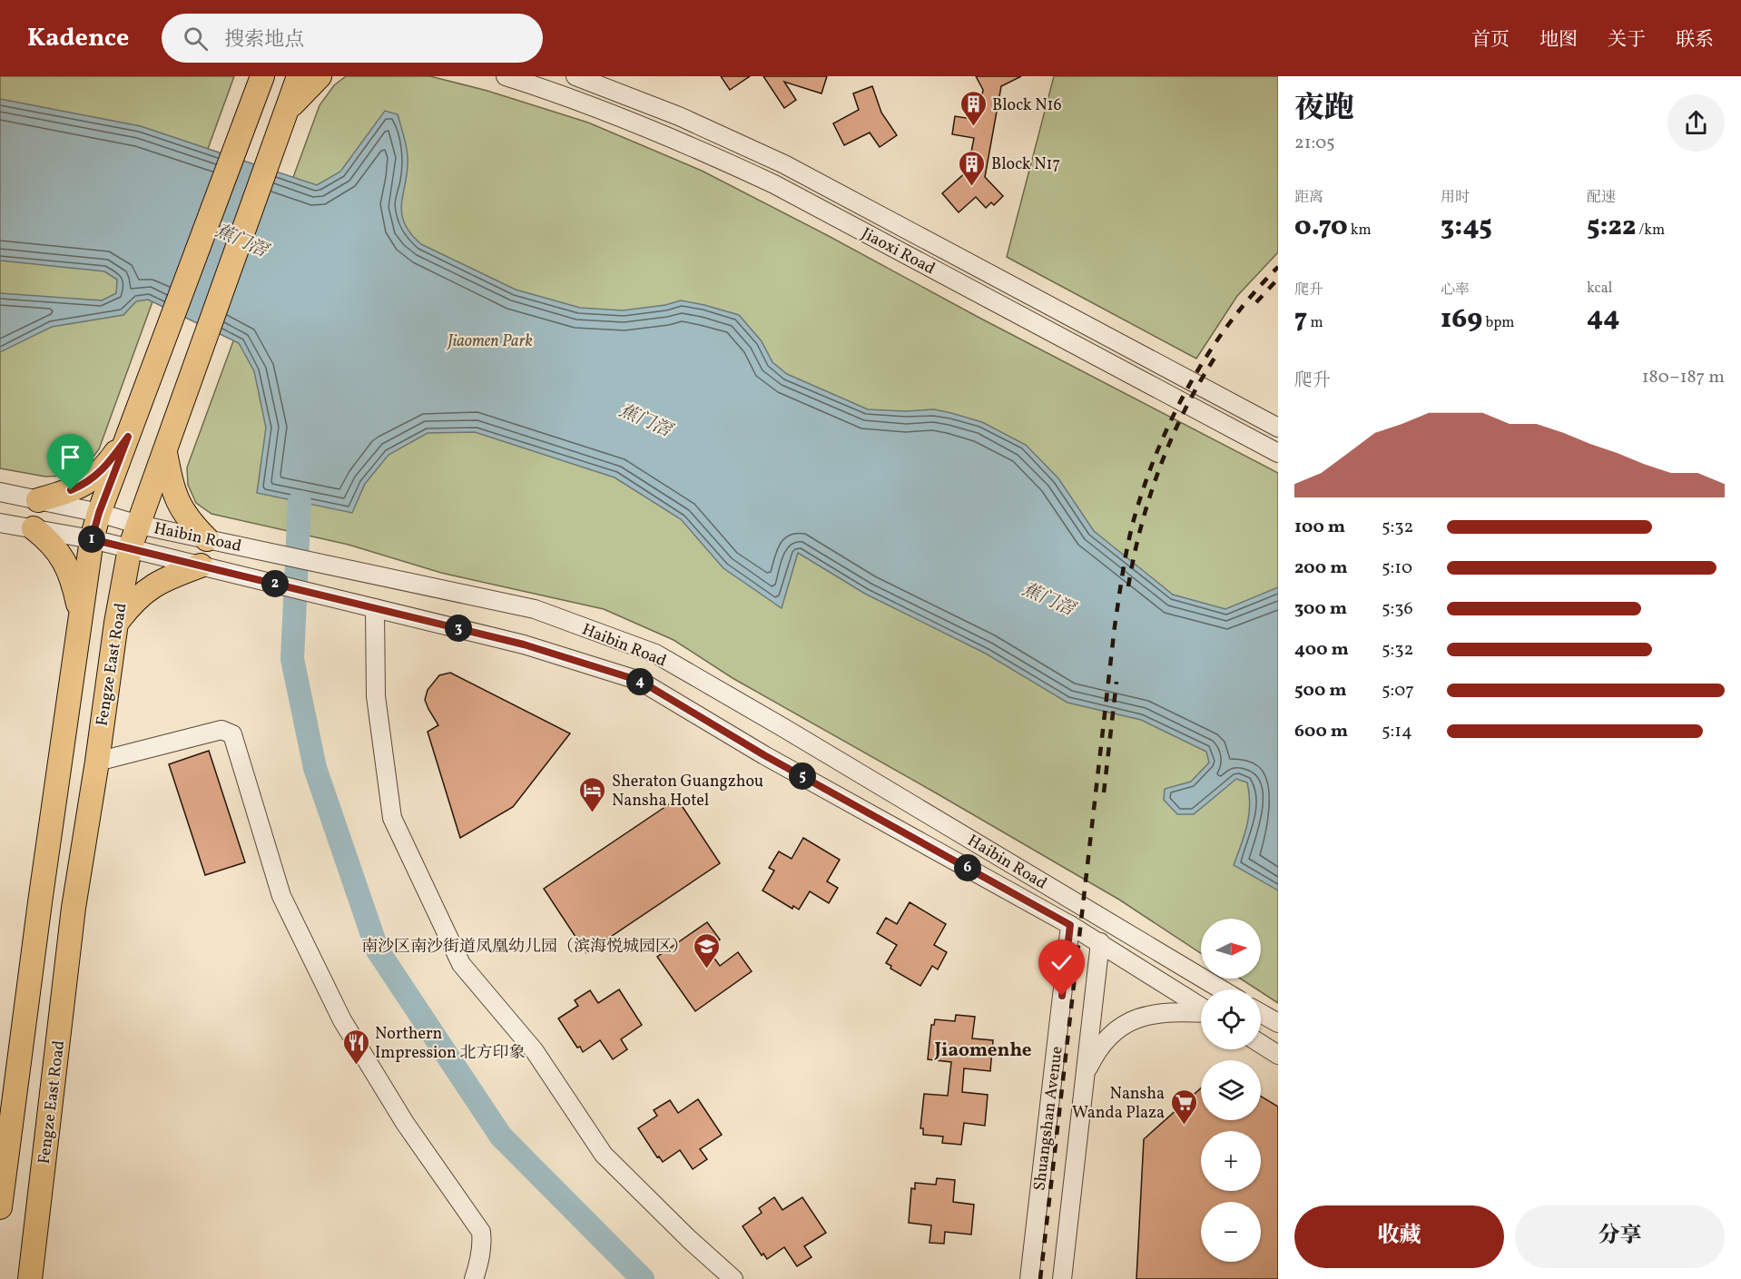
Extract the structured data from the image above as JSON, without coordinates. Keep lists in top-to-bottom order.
{
  "streets": {
    "main road": ["Fengze East Road"],
    "street": ["Jiaoxi Road", "Haibin Road", "Shuangshan Avenue"]
  },
  "crossings": [
    ["Haibin Road", "Fengze East Road"],
    ["Haibin Road", "Shuangshan Avenue"]
  ],
  "districts": ["Jiaomenhe"],
  "water": ["蕉门滘"],
  "parks": ["Jiaomen Park"],
  "places": {
    "building": ["Block N16", "Block N17"],
    "hotel": ["Sheraton Guangzhou Nansha Hotel"],
    "school or university": ["南沙区南沙街道凤凰幼儿园（滨海悦城园区）"],
    "restaurant": ["Northern Impression 北方印象"],
    "supermarket": ["Nansha Wanda Plaza"]
  },
  "north": "right",
  "page": {
    "header": "Kadence",
    "search": "搜索地点",
    "nav": [
      "首页",
      "地图",
      "关于",
      "联系"
    ],
    "heading": ["夜跑", "21:05"],
    "stats": [
      ["距离", "0.70 km"],
      ["用时", "3:45"],
      ["配速", "5:22 /km"],
      ["爬升", "7 m"],
      ["心率", "169 bpm"],
      ["kcal", "44"]
    ],
    "chart": ["爬升", "180–187 m"],
    "list": [
      {
        "name": "100 m",
        "note": "5:32"
      },
      {
        "name": "200 m",
        "note": "5:10"
      },
      {
        "name": "300 m",
        "note": "5:36"
      },
      {
        "name": "400 m",
        "note": "5:32"
      },
      {
        "name": "500 m",
        "note": "5:07"
      },
      {
        "name": "600 m",
        "note": "5:14"
      }
    ],
    "pins": [
      "1",
      "2",
      "3",
      "4",
      "5",
      "6"
    ],
    "map_buttons": ["+", "−"],
    "buttons": ["收藏", "分享"]
  }
}
